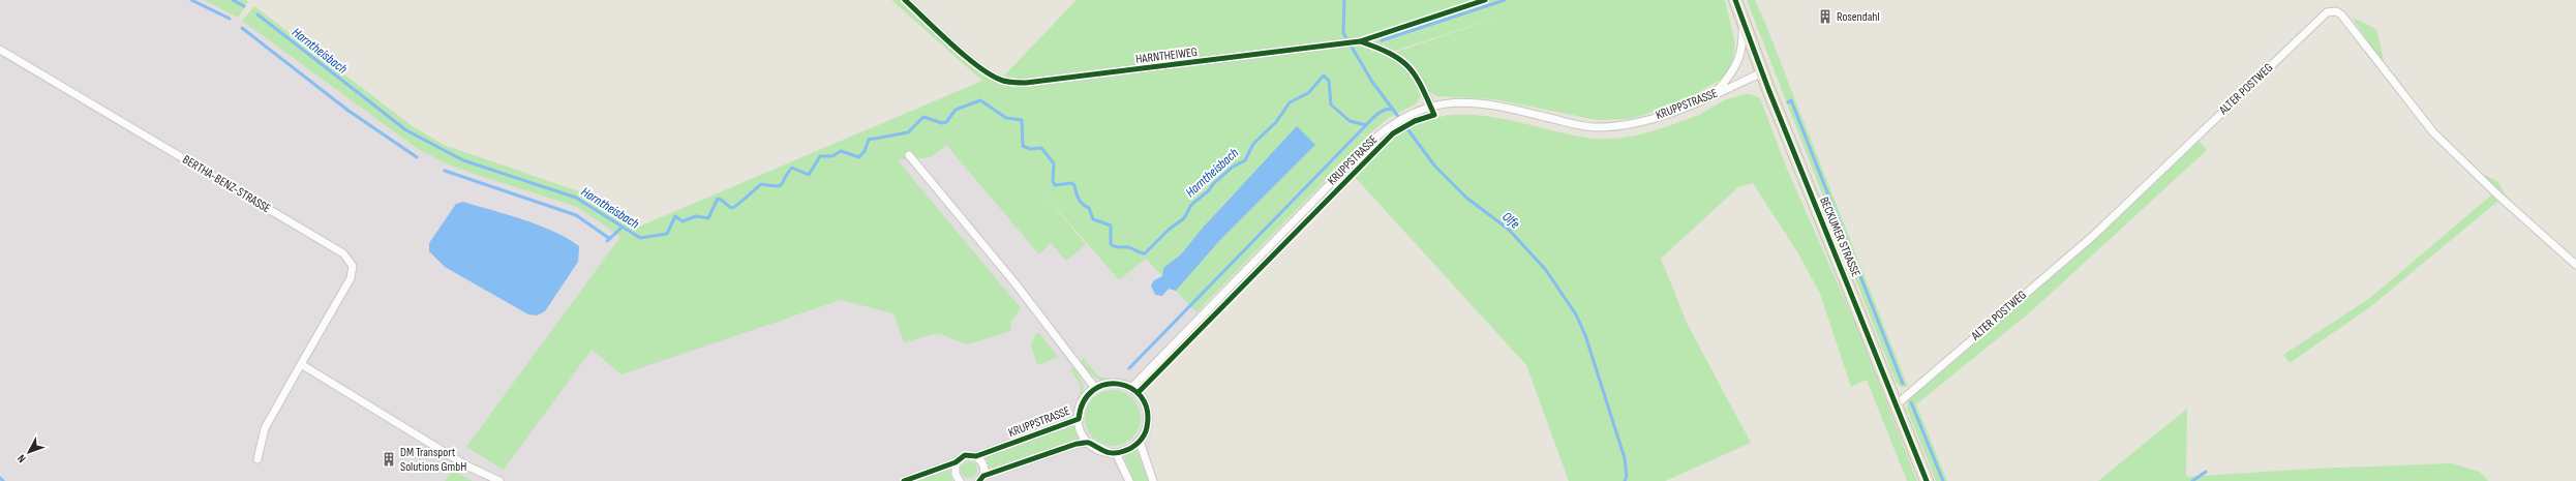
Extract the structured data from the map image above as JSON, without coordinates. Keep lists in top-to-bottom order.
{
  "streets": {
    "main road": ["BECKUMER STRASSE"],
    "street": [
      "HARNTHEIWEG",
      "ALTER POSTWEG",
      "KRUPPSTRASSE",
      "BERTHA-BENZ-STRASSE"
    ]
  },
  "crossings": [
    ["HARNTHEIWEG", "KRUPPSTRASSE"],
    ["ALTER POSTWEG", "BECKUMER STRASSE"],
    ["KRUPPSTRASSE", "BECKUMER STRASSE"]
  ],
  "water": ["Harntheisbach", "Olfe"],
  "places": {
    "building": ["Rosendahl", "DM Transport Solutions GmbH"]
  },
  "north": "bottom left"
}
